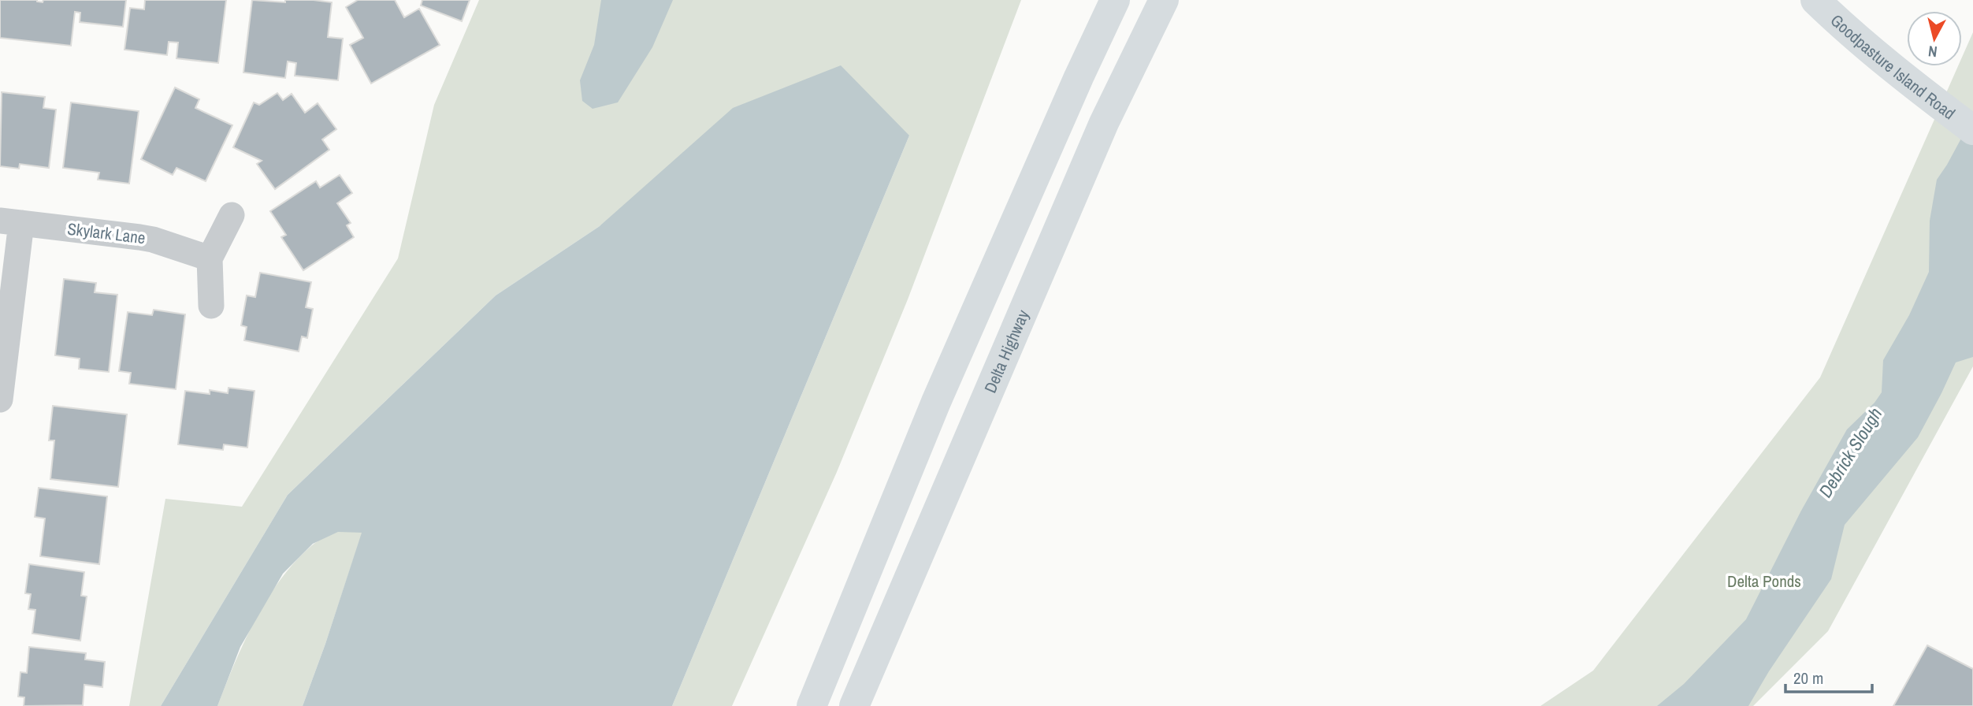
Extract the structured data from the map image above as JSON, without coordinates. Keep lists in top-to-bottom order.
{
  "streets": {
    "main road": ["Goodpasture Island Road", "Delta Highway"],
    "street": ["Skylark Lane"]
  },
  "water": ["Debrick Slough"],
  "parks": ["Delta Ponds"],
  "scale_bar": "20 m",
  "north": "bottom"
}
